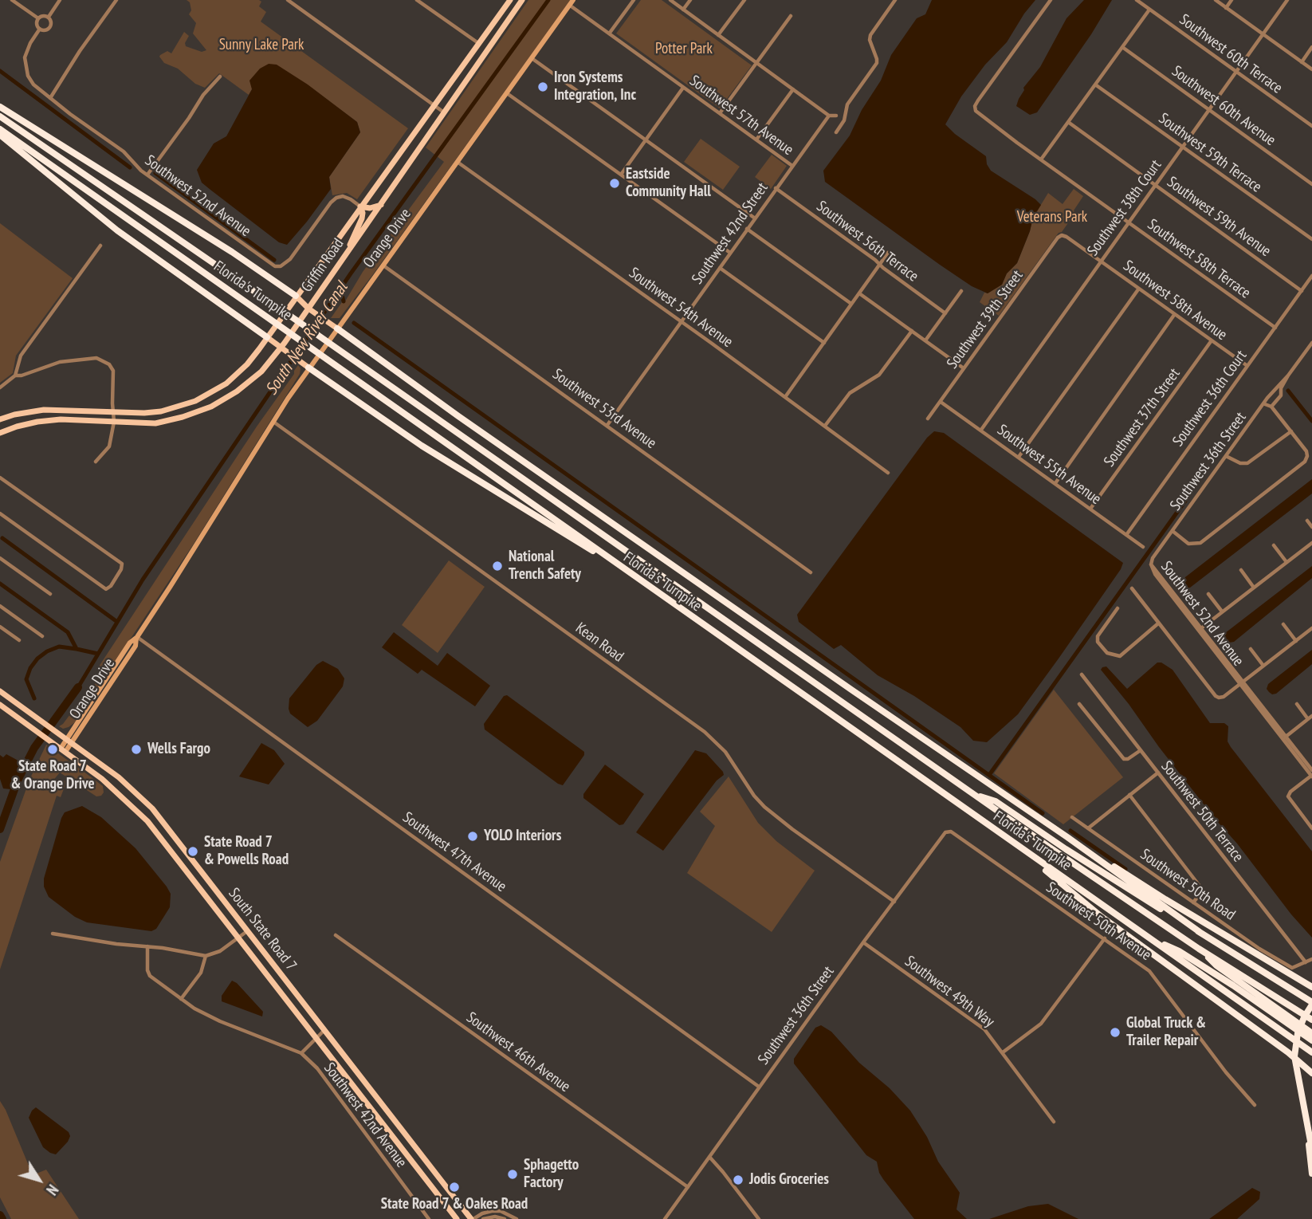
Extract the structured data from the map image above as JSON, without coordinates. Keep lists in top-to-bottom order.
{
  "streets": {
    "highway": ["Florida's Turnpike"],
    "main road": ["Griffin Road", "South State Road 7"],
    "street": [
      "Southwest 60th Terrace",
      "Southwest 60th Avenue",
      "Southwest 57th Avenue",
      "Southwest 59th Terrace",
      "Southwest 52nd Avenue",
      "Southwest 38th Court",
      "Southwest 59th Avenue",
      "Southwest 42nd Street",
      "Orange Drive",
      "Southwest 56th Terrace",
      "Southwest 58th Terrace",
      "Southwest 58th Avenue",
      "Southwest 54th Avenue",
      "Southwest 39th Street",
      "Southwest 36th Court",
      "Southwest 53rd Avenue",
      "Southwest 37th Street",
      "Southwest 36th Street",
      "Southwest 55th Avenue",
      "Kean Road",
      "Southwest 50th Terrace",
      "Southwest 47th Avenue",
      "Southwest 50th Road",
      "Southwest 50th Avenue",
      "Southwest 49th Way",
      "Southwest 46th Avenue",
      "Southwest 42nd Avenue"
    ]
  },
  "crossings": [
    ["Southwest 60th Terrace", "Southwest 38th Court"],
    ["Southwest 60th Avenue", "Southwest 38th Court"],
    ["Southwest 57th Avenue", "Southwest 42nd Street"],
    ["Southwest 57th Avenue", "Orange Drive"],
    ["Southwest 59th Terrace", "Southwest 38th Court"],
    ["Southwest 52nd Avenue", "Griffin Road"],
    ["Southwest 52nd Avenue", "Southwest 36th Street"],
    ["Southwest 38th Court", "Southwest 59th Avenue"],
    ["Southwest 38th Court", "Southwest 58th Terrace"],
    ["Southwest 38th Court", "Southwest 58th Avenue"],
    ["Southwest 38th Court", "Southwest 55th Avenue"],
    ["Southwest 59th Avenue", "Southwest 36th Court"],
    ["Southwest 42nd Street", "Southwest 56th Terrace"],
    ["Southwest 42nd Street", "Southwest 54th Avenue"],
    ["Southwest 42nd Street", "Southwest 53rd Avenue"],
    ["Orange Drive", "Southwest 54th Avenue"],
    ["Orange Drive", "Southwest 53rd Avenue"],
    ["Orange Drive", "Kean Road"],
    ["Orange Drive", "Southwest 47th Avenue"],
    ["Orange Drive", "South State Road 7"],
    ["Southwest 58th Terrace", "Southwest 36th Court"],
    ["Southwest 58th Avenue", "Southwest 39th Street"],
    ["Southwest 58th Avenue", "Southwest 36th Court"],
    ["Southwest 58th Avenue", "Southwest 37th Street"],
    ["Southwest 39th Street", "Southwest 55th Avenue"],
    ["Southwest 36th Court", "Southwest 55th Avenue"],
    ["Southwest 37th Street", "Southwest 55th Avenue"],
    ["Southwest 36th Street", "Kean Road"],
    ["Southwest 36th Street", "Southwest 47th Avenue"],
    ["Southwest 36th Street", "Southwest 50th Avenue"],
    ["Southwest 36th Street", "Southwest 49th Way"],
    ["Southwest 36th Street", "Southwest 46th Avenue"],
    ["Southwest 50th Terrace", "Southwest 50th Road"]
  ],
  "water": ["South New River Canal"],
  "parks": ["Sunny Lake Park", "Potter Park", "Veterans Park"],
  "places": [
    "Iron Systems Integration, Inc",
    "Eastside Community Hall",
    "National Trench Safety",
    "State Road 7 & Orange Drive",
    "Wells Fargo",
    "YOLO Interiors",
    "State Road 7 & Powells Road",
    "Global Truck & Trailer Repair",
    "Sphagetto Factory",
    "Jodis Groceries",
    "State Road 7 & Oakes Road"
  ],
  "north": "bottom right"
}
